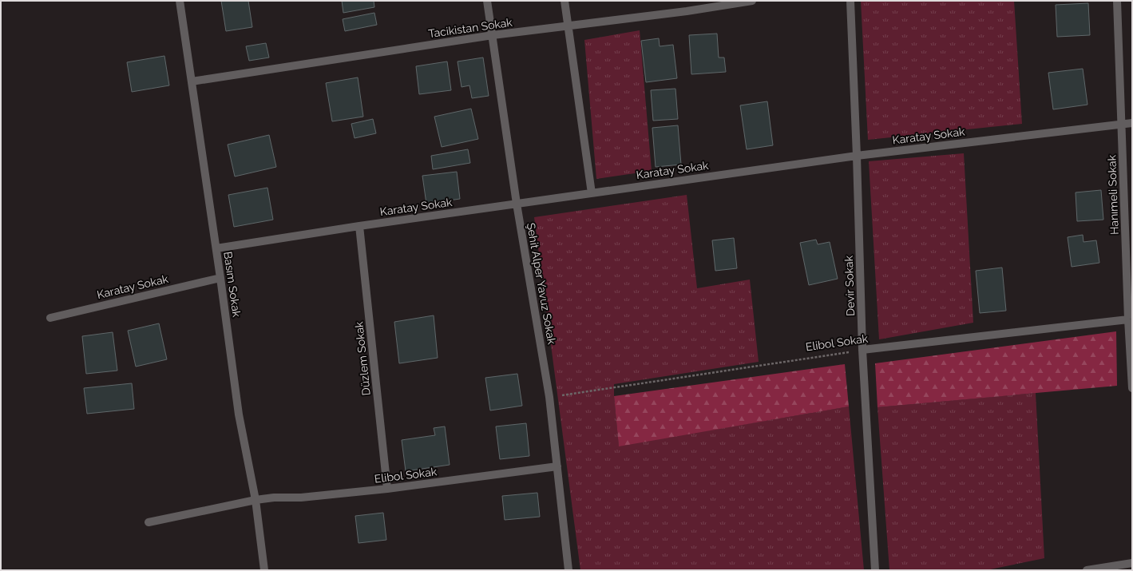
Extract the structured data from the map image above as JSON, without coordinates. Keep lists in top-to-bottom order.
{
  "streets": {
    "street": [
      "Tacikistan Sokak",
      "Karatay Sokak",
      "Hanımeli Sokak",
      "Şehit Alper Yavuz Sokak",
      "Basım Sokak",
      "Devir Sokak",
      "Elibol Sokak",
      "Düzlem Sokak"
    ]
  },
  "crossings": [
    ["Tacikistan Sokak", "Şehit Alper Yavuz Sokak"],
    ["Tacikistan Sokak", "Basım Sokak"],
    ["Karatay Sokak", "Hanımeli Sokak"],
    ["Karatay Sokak", "Şehit Alper Yavuz Sokak"],
    ["Karatay Sokak", "Basım Sokak"],
    ["Karatay Sokak", "Devir Sokak"],
    ["Karatay Sokak", "Düzlem Sokak"],
    ["Hanımeli Sokak", "Elibol Sokak"],
    ["Şehit Alper Yavuz Sokak", "Elibol Sokak"],
    ["Basım Sokak", "Elibol Sokak"],
    ["Devir Sokak", "Elibol Sokak"],
    ["Elibol Sokak", "Düzlem Sokak"]
  ]
}
